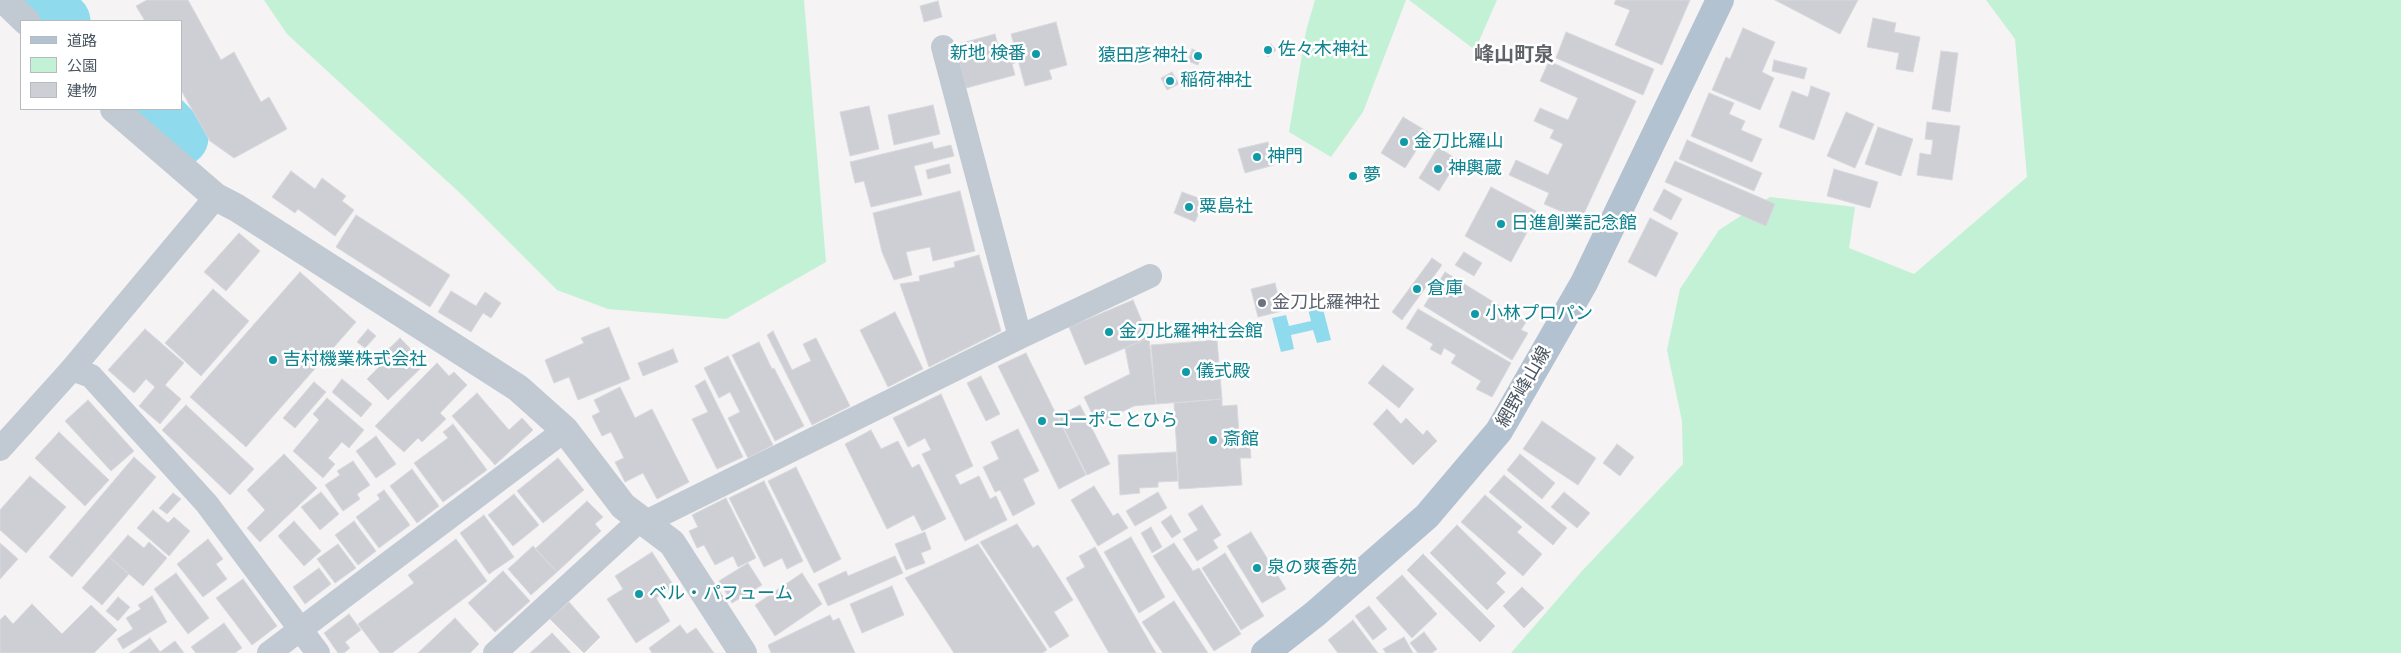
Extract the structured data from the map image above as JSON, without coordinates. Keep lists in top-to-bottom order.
{
  "streets": {
    "main road": ["網野峰山線"]
  },
  "districts": ["峰山町泉"],
  "places": [
    "佐々木神社",
    "新地 検番",
    "猿田彦神社",
    "稲荷神社",
    "金刀比羅山",
    "神門",
    "神輿蔵",
    "夢",
    "粟島社",
    "日進創業記念館",
    "倉庫",
    "金刀比羅神社",
    "小林プロパン",
    "金刀比羅神社会館",
    "吉村機業株式会社",
    "儀式殿",
    "コーポことひら",
    "斎館",
    "泉の爽香苑",
    "ベル・パフューム"
  ],
  "legend": ["道路", "公園", "建物"]
}
